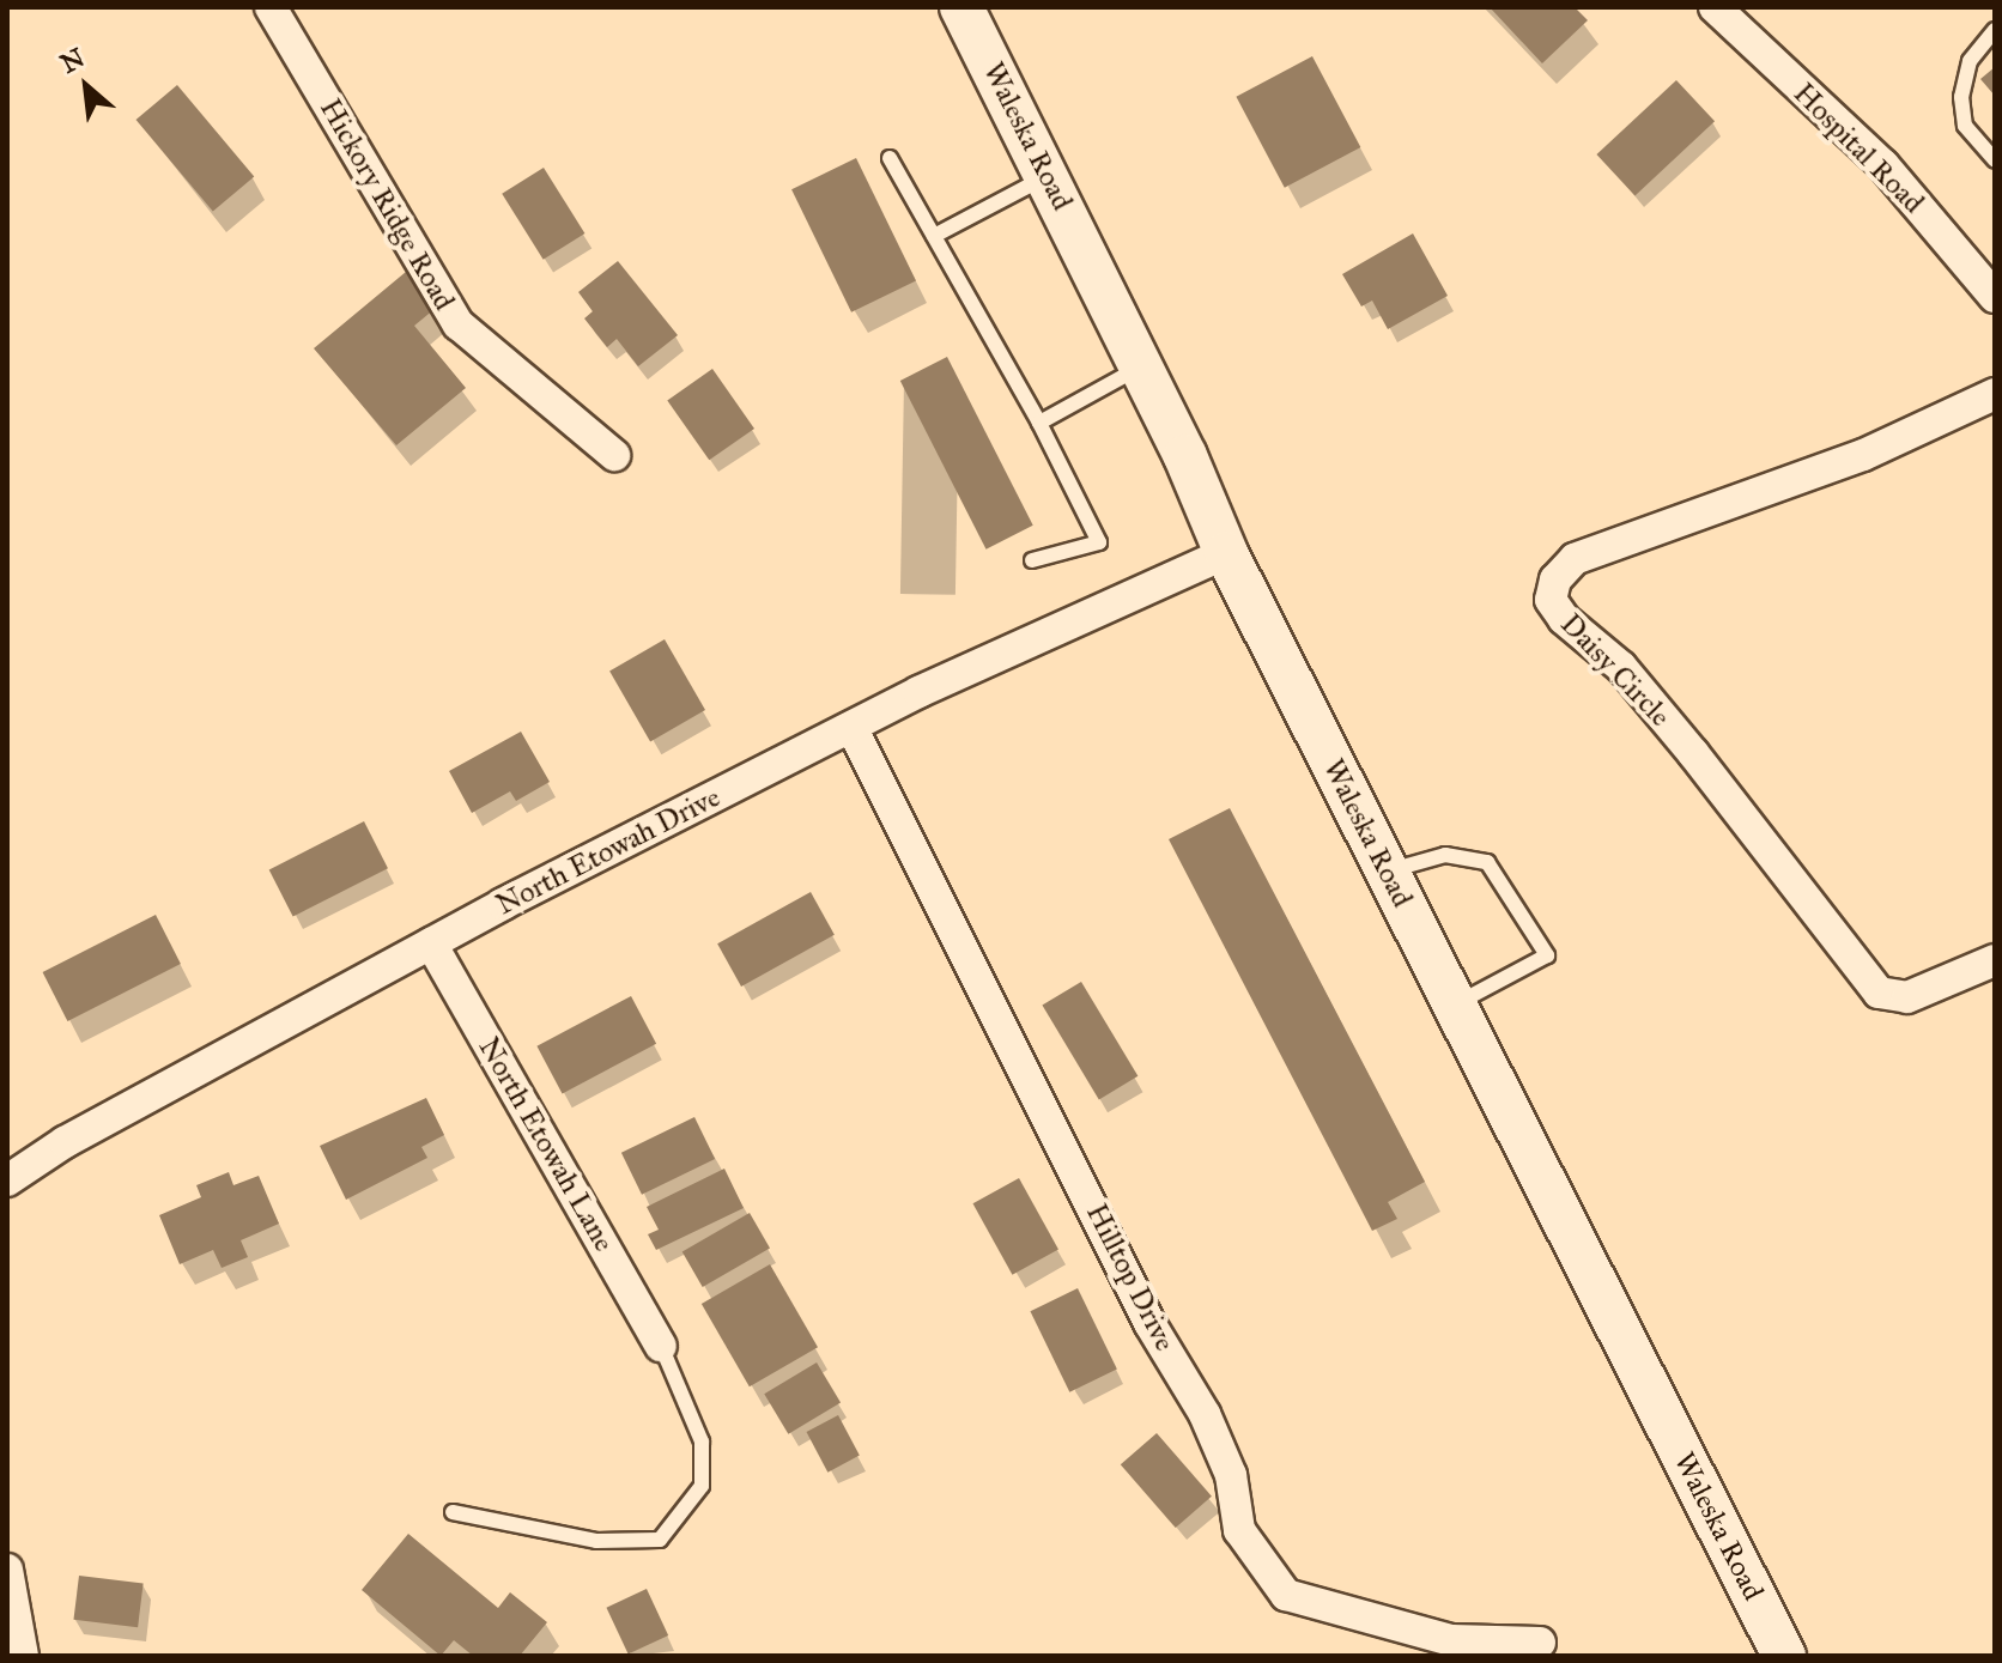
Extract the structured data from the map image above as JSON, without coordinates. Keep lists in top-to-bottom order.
{
  "streets": {
    "main road": ["Waleska Road"],
    "street": [
      "Hospital Road",
      "Hickory Ridge Road",
      "Daisy Circle",
      "North Etowah Drive",
      "North Etowah Lane",
      "Hilltop Drive"
    ]
  },
  "crossings": [
    ["Waleska Road", "North Etowah Drive"],
    ["North Etowah Drive", "North Etowah Lane"],
    ["North Etowah Drive", "Hilltop Drive"]
  ],
  "north": "top left"
}
